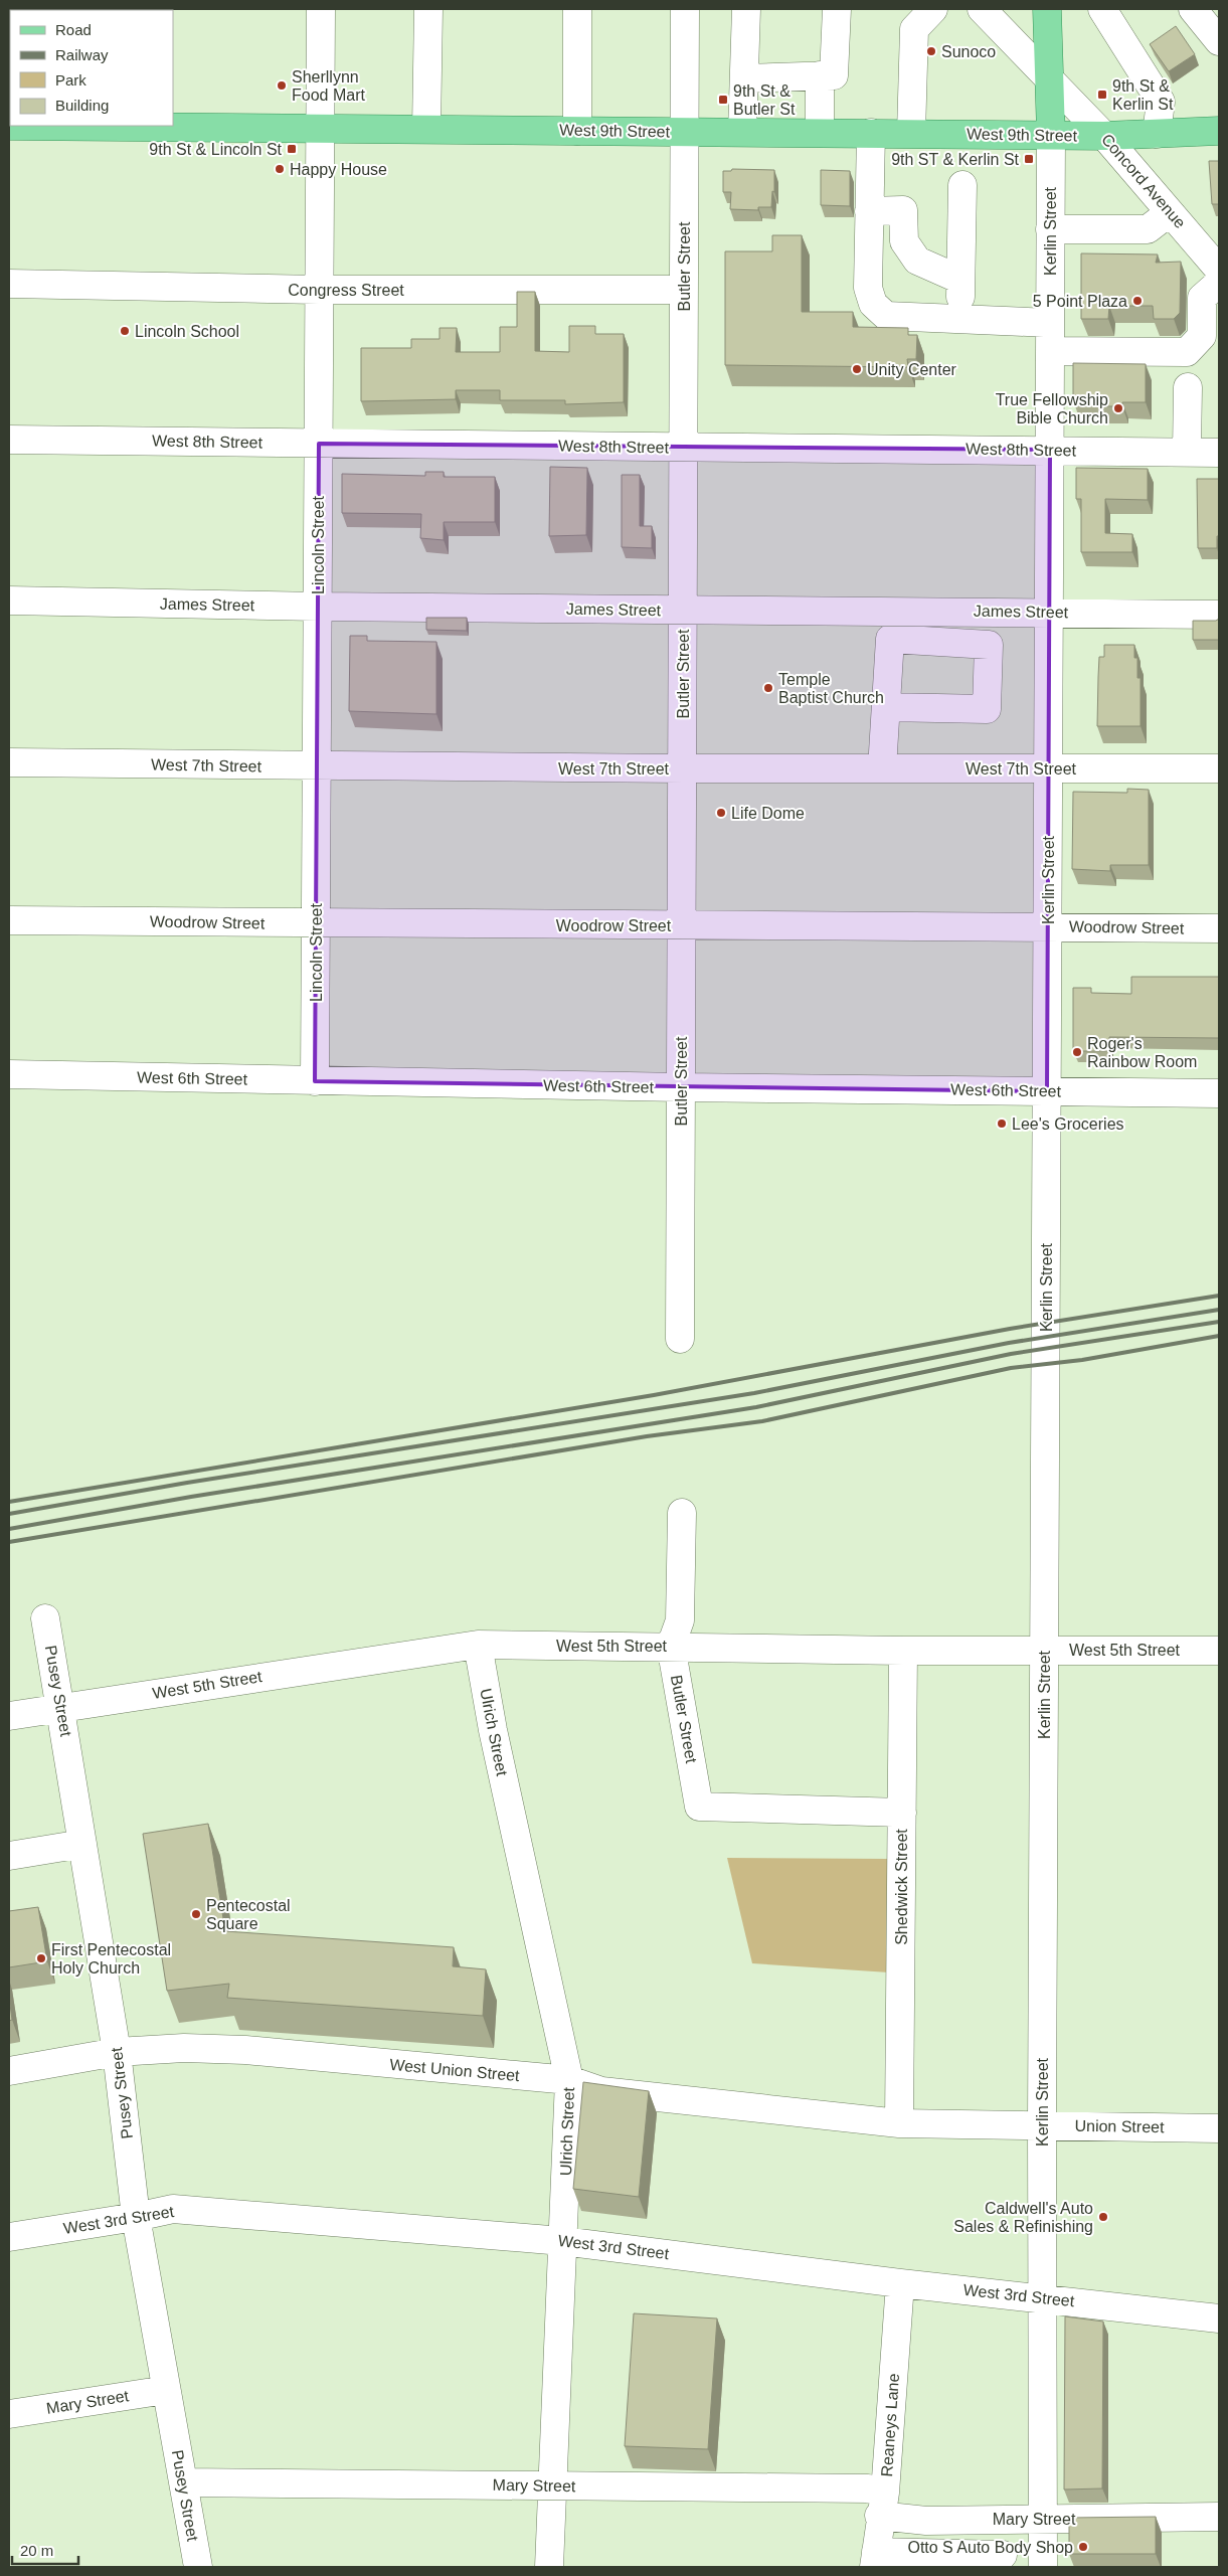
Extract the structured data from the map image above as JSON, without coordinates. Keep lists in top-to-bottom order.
{
  "streets": {
    "main road": ["West 9th Street", "Kerlin Street"],
    "street": [
      "Concord Avenue",
      "Butler Street",
      "Congress Street",
      "West 8th Street",
      "Lincoln Street",
      "James Street",
      "West 7th Street",
      "Woodrow Street",
      "West 6th Street",
      "West 5th Street",
      "Pusey Street",
      "Ulrich Street",
      "Shedwick Street",
      "West Union Street",
      "Union Street",
      "West 3rd Street",
      "Mary Street",
      "Reaneys Lane"
    ]
  },
  "crossings": [
    ["West 9th Street", "Concord Avenue"],
    ["West 9th Street", "Kerlin Street"],
    ["West 9th Street", "Butler Street"],
    ["West 9th Street", "Lincoln Street"],
    ["Concord Avenue", "Kerlin Street"],
    ["Kerlin Street", "West 8th Street"],
    ["Kerlin Street", "James Street"],
    ["Kerlin Street", "West 7th Street"],
    ["Kerlin Street", "Woodrow Street"],
    ["Kerlin Street", "West 6th Street"],
    ["Kerlin Street", "West 5th Street"],
    ["Kerlin Street", "Union Street"],
    ["Kerlin Street", "West 3rd Street"],
    ["Kerlin Street", "Mary Street"],
    ["Butler Street", "Congress Street"],
    ["Butler Street", "West 8th Street"],
    ["Butler Street", "James Street"],
    ["Butler Street", "West 7th Street"],
    ["Butler Street", "Woodrow Street"],
    ["Butler Street", "West 6th Street"],
    ["Butler Street", "West 5th Street"],
    ["Butler Street", "Shedwick Street"],
    ["Congress Street", "Lincoln Street"],
    ["West 8th Street", "Lincoln Street"],
    ["Lincoln Street", "James Street"],
    ["Lincoln Street", "West 7th Street"],
    ["Lincoln Street", "Woodrow Street"],
    ["Lincoln Street", "West 6th Street"],
    ["West 5th Street", "Pusey Street"],
    ["West 5th Street", "Ulrich Street"],
    ["West 5th Street", "Shedwick Street"],
    ["Pusey Street", "West Union Street"],
    ["Pusey Street", "West 3rd Street"],
    ["Pusey Street", "Mary Street"],
    ["Ulrich Street", "West Union Street"],
    ["Ulrich Street", "West 3rd Street"],
    ["Ulrich Street", "Mary Street"],
    ["Shedwick Street", "West Union Street"],
    ["Shedwick Street", "Union Street"],
    ["West Union Street", "Union Street"],
    ["West 3rd Street", "Reaneys Lane"],
    ["Mary Street", "Reaneys Lane"]
  ],
  "places": {
    "other": [
      "Sunoco",
      "Sherllynn Food Mart",
      "Happy House",
      "5 Point Plaza",
      "Lincoln School",
      "Unity Center",
      "True Fellowship Bible Church",
      "Temple Baptist Church",
      "Life Dome",
      "Roger's Rainbow Room",
      "Lee's Groceries",
      "Pentecostal Square",
      "First Pentecostal Holy Church",
      "Caldwell's Auto Sales & Refinishing",
      "Otto S Auto Body Shop"
    ],
    "transit": [
      "9th St & Kerlin St",
      "9th St & Butler St",
      "9th St & Lincoln St",
      "9th ST & Kerlin St"
    ]
  },
  "legend": [
    "Road",
    "Railway",
    "Park",
    "Building"
  ],
  "scale_bar": "20 m"
}
